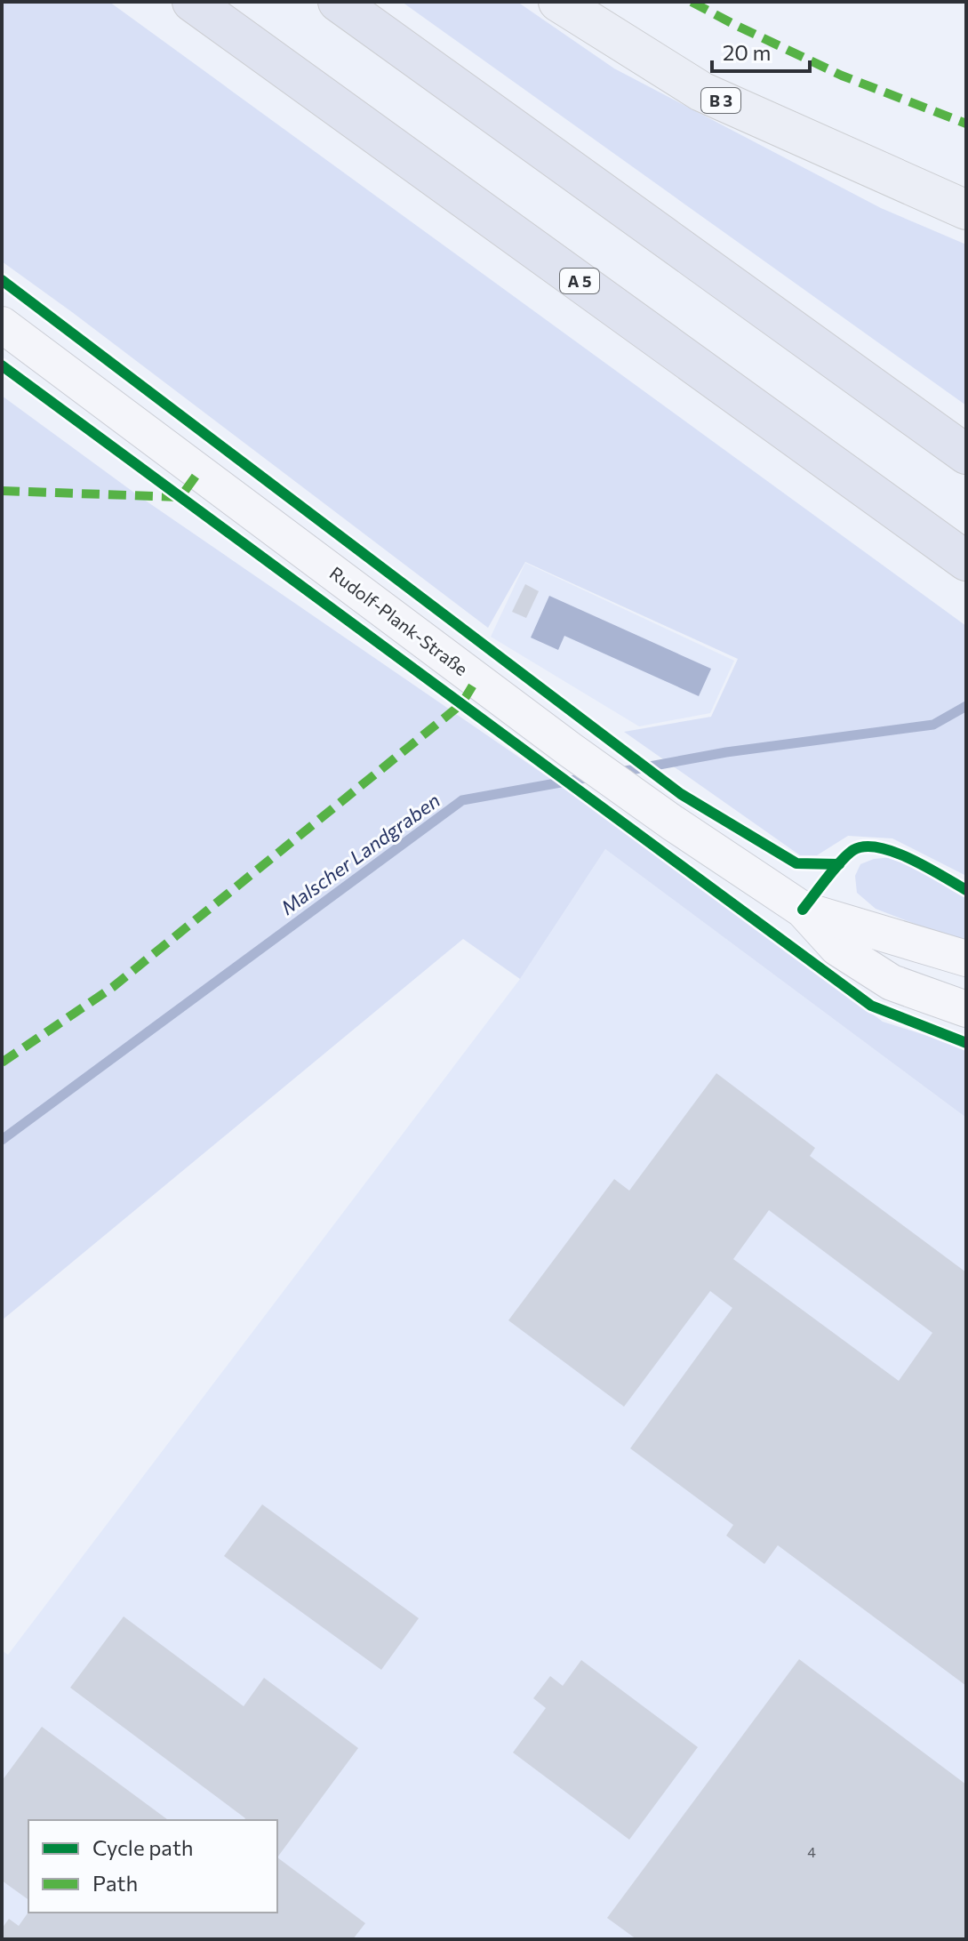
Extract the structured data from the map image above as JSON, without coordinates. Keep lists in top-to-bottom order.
{
  "streets": {
    "highway": ["A 5"],
    "main road": ["B 3", "Rudolf-Plank-Straße"]
  },
  "water": ["Malscher Landgraben"],
  "house_numbers": ["4"],
  "legend": ["Cycle path", "Path"],
  "scale_bar": "20 m"
}
